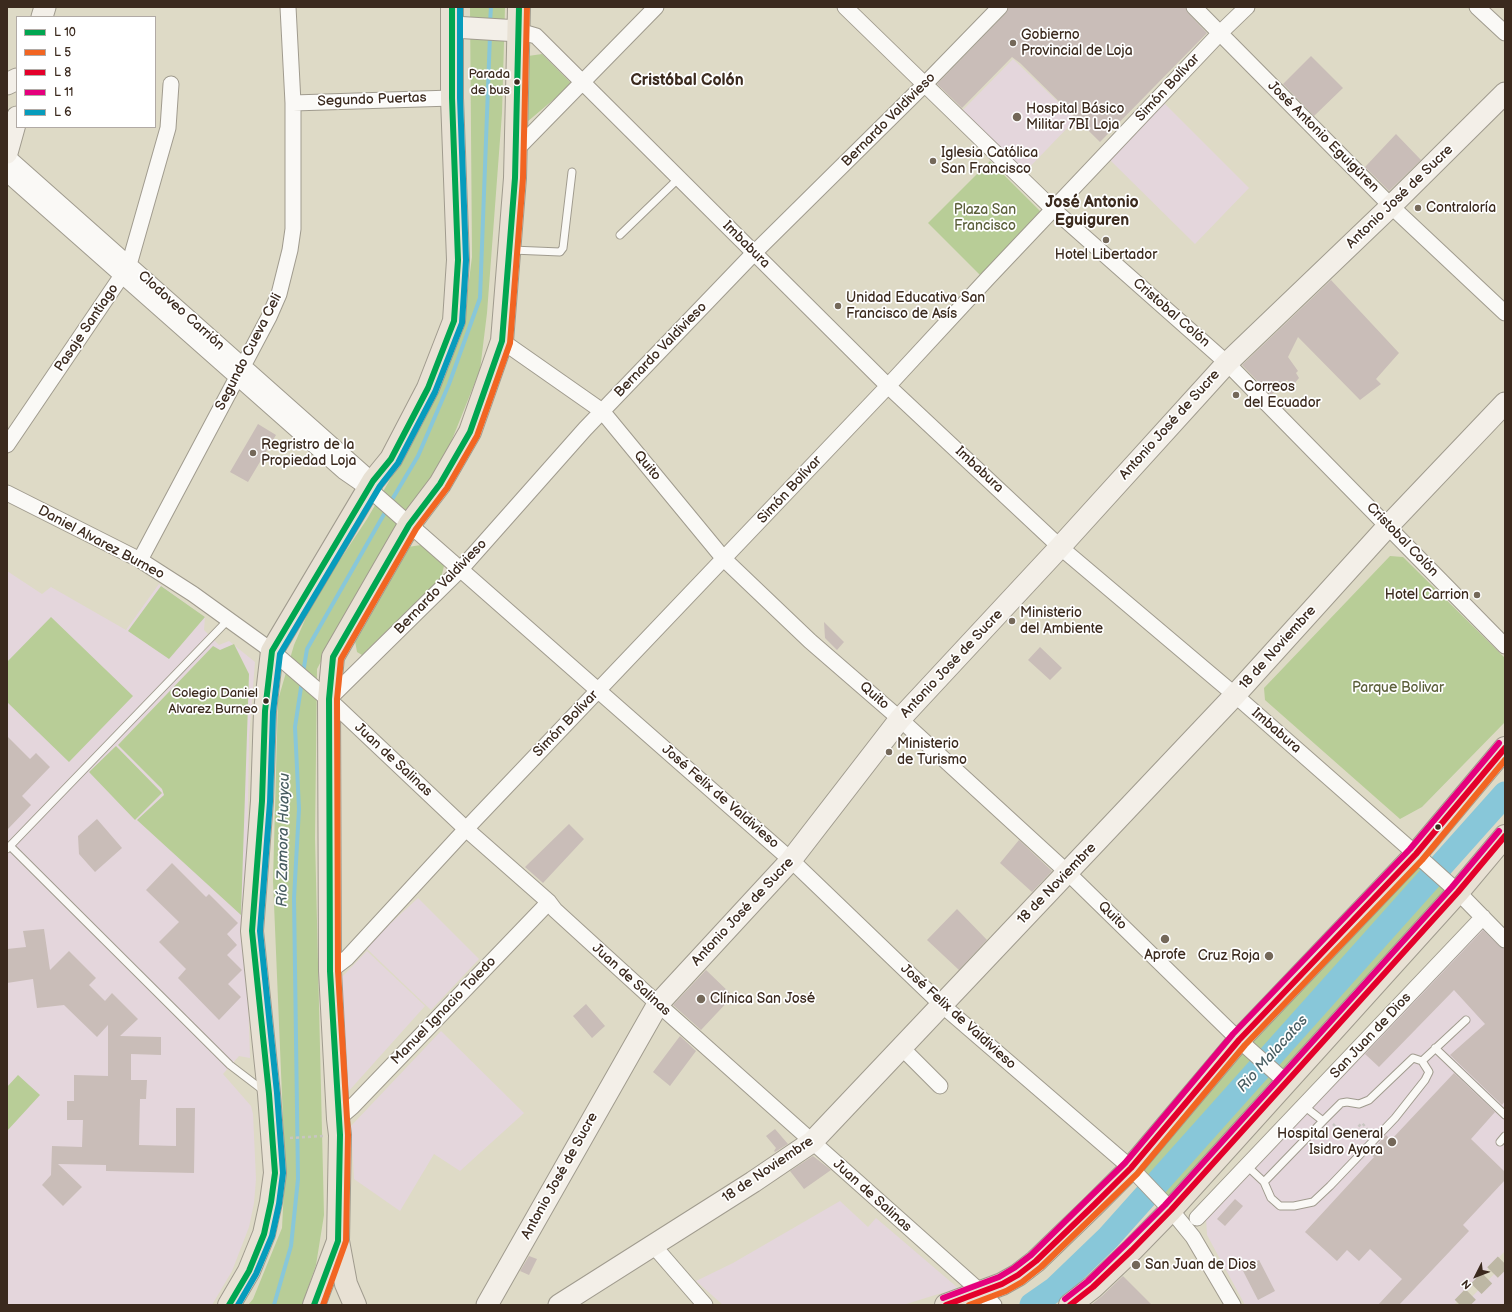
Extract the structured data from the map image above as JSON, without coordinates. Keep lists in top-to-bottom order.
{
  "streets": {
    "street": [
      "Simón Bolívar",
      "Segundo Puertas",
      "Bernardo Valdivieso",
      "José Antonio Eguigüren",
      "Antonio José de Sucre",
      "Imbabura",
      "Clodoveo Carrión",
      "Cristobal Colón",
      "Pasaje Santiago",
      "Segundo Cueva Celi",
      "Quito",
      "Daniel Alvarez Burneo",
      "18 de Noviembre",
      "Juan de Salinas",
      "José Felix de Valdivieso",
      "Manuel Ignacio Toledo",
      "San Juan de Dios"
    ]
  },
  "crossings": [
    ["Simón Bolívar", "José Antonio Eguigüren"],
    ["Simón Bolívar", "Imbabura"],
    ["Simón Bolívar", "Cristobal Colón"],
    ["Simón Bolívar", "Quito"],
    ["Simón Bolívar", "Juan de Salinas"],
    ["Simón Bolívar", "José Felix de Valdivieso"],
    ["Segundo Puertas", "Segundo Cueva Celi"],
    ["Bernardo Valdivieso", "Imbabura"],
    ["Bernardo Valdivieso", "Cristobal Colón"],
    ["Bernardo Valdivieso", "Quito"],
    ["Bernardo Valdivieso", "Juan de Salinas"],
    ["Bernardo Valdivieso", "José Felix de Valdivieso"],
    ["José Antonio Eguigüren", "Antonio José de Sucre"],
    ["Antonio José de Sucre", "Imbabura"],
    ["Antonio José de Sucre", "Cristobal Colón"],
    ["Antonio José de Sucre", "Quito"],
    ["Antonio José de Sucre", "Juan de Salinas"],
    ["Antonio José de Sucre", "José Felix de Valdivieso"],
    ["Imbabura", "18 de Noviembre"],
    ["Imbabura", "San Juan de Dios"],
    ["Clodoveo Carrión", "Pasaje Santiago"],
    ["Clodoveo Carrión", "Segundo Cueva Celi"],
    ["Clodoveo Carrión", "José Felix de Valdivieso"],
    ["Cristobal Colón", "18 de Noviembre"],
    ["Segundo Cueva Celi", "Daniel Alvarez Burneo"],
    ["Quito", "18 de Noviembre"],
    ["Daniel Alvarez Burneo", "Juan de Salinas"],
    ["18 de Noviembre", "Juan de Salinas"],
    ["18 de Noviembre", "José Felix de Valdivieso"],
    ["Juan de Salinas", "Manuel Ignacio Toledo"]
  ],
  "districts": ["Cristóbal Colón", "José Antonio Eguiguren"],
  "water": ["Río Zamora Huaycu", "Rio Malacatos"],
  "parks": ["Plaza San Francisco", "Parque Bolivar"],
  "places": [
    "Gobierno Provincial de Loja",
    "Parada de bus",
    "Hospital Básico Militar 7BI Loja",
    "Iglesia Católica San Francisco",
    "Contraloría",
    "Hotel Libertador",
    "Unidad Educativa San Francisco de Asís",
    "Correos del Ecuador",
    "Regristro de la Propiedad Loja",
    "Hotel Carrion",
    "Ministerio del Ambiente",
    "Colegio Daniel Alvarez Burneo",
    "Ministerio de Turismo",
    "Aprofe",
    "Cruz Roja",
    "Clínica San José",
    "Hospital General Isidro Ayora",
    "San Juan de Dios"
  ],
  "legend": [
    "L 10",
    "L 5",
    "L 8",
    "L 11",
    "L 6"
  ],
  "north": "bottom left"
}
